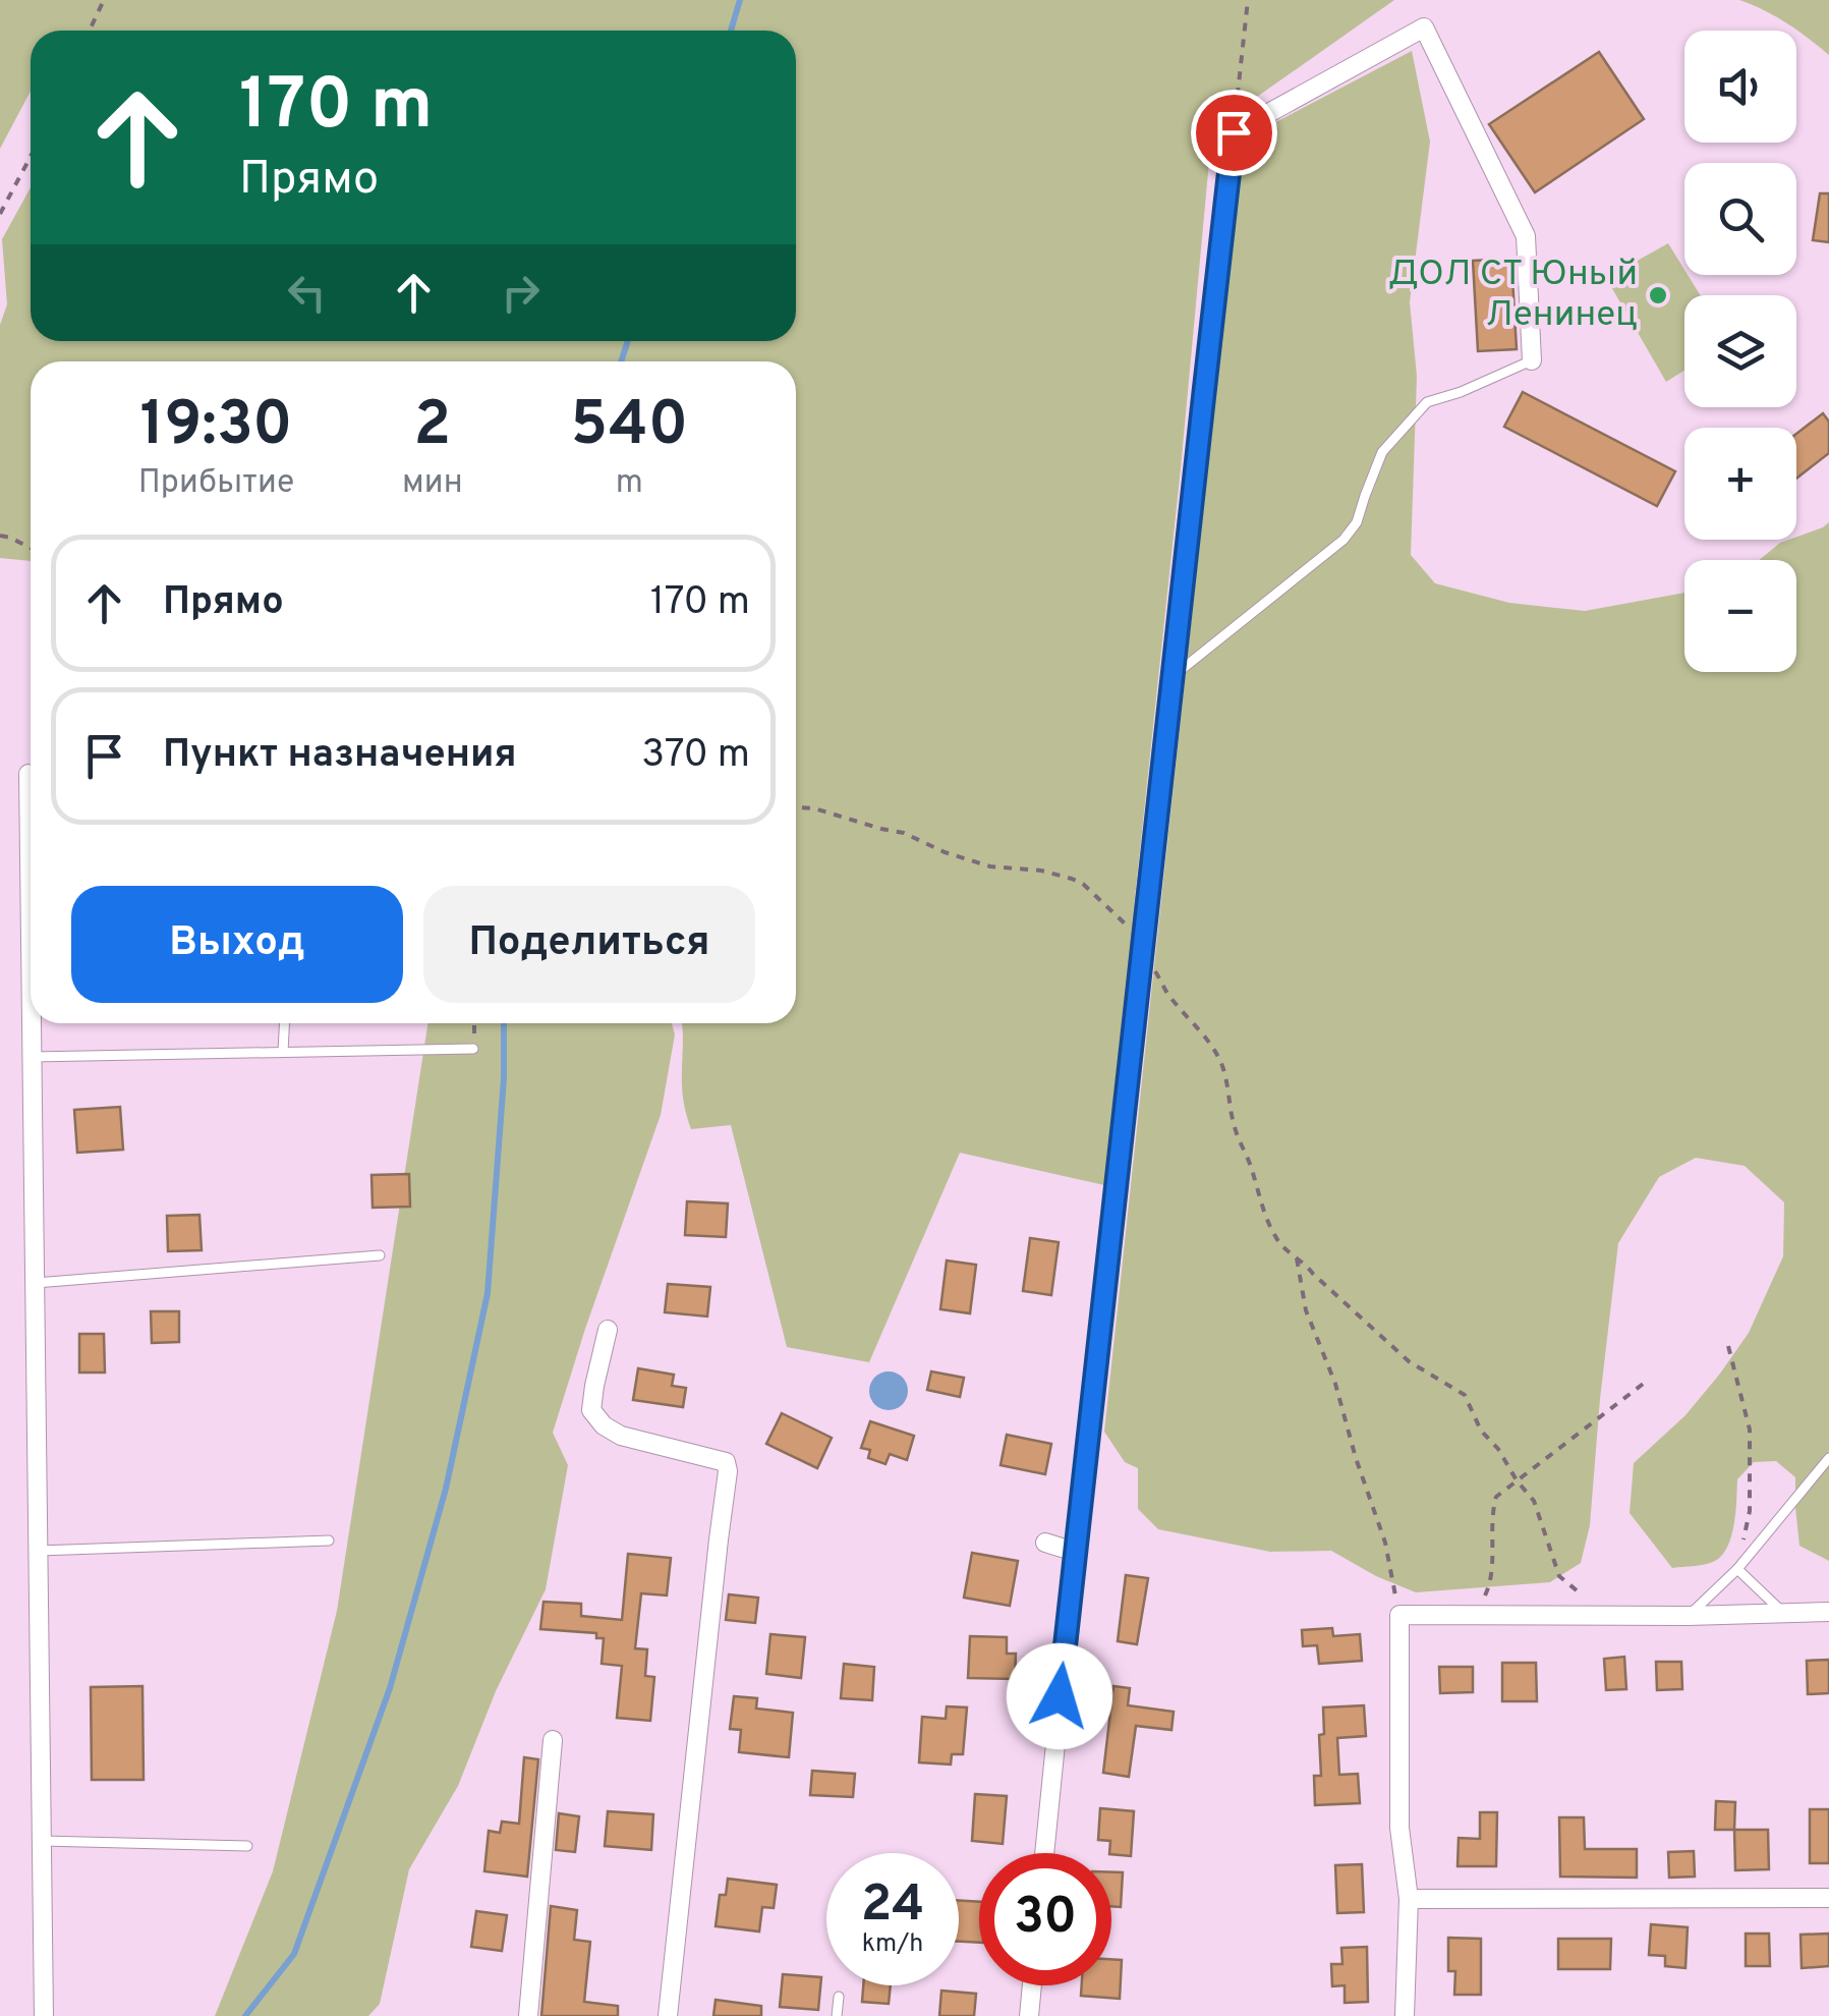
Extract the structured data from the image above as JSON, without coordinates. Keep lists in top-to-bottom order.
{
  "places": ["ДОЛ СТ Юный Ленинец"],
  "page": {
    "map_buttons": ["+", "−"],
    "turn": ["170 m", "Прямо"],
    "eta": [
      "19:30",
      "Прибытие",
      "2",
      "мин",
      "540",
      "m"
    ],
    "list": [
      {
        "name": "Прямо",
        "value": "170 m"
      },
      {
        "name": "Пункт назначения",
        "value": "370 m"
      }
    ],
    "buttons": ["Выход", "Поделиться"],
    "speed": "24 km/h",
    "limit": "30"
  }
}
